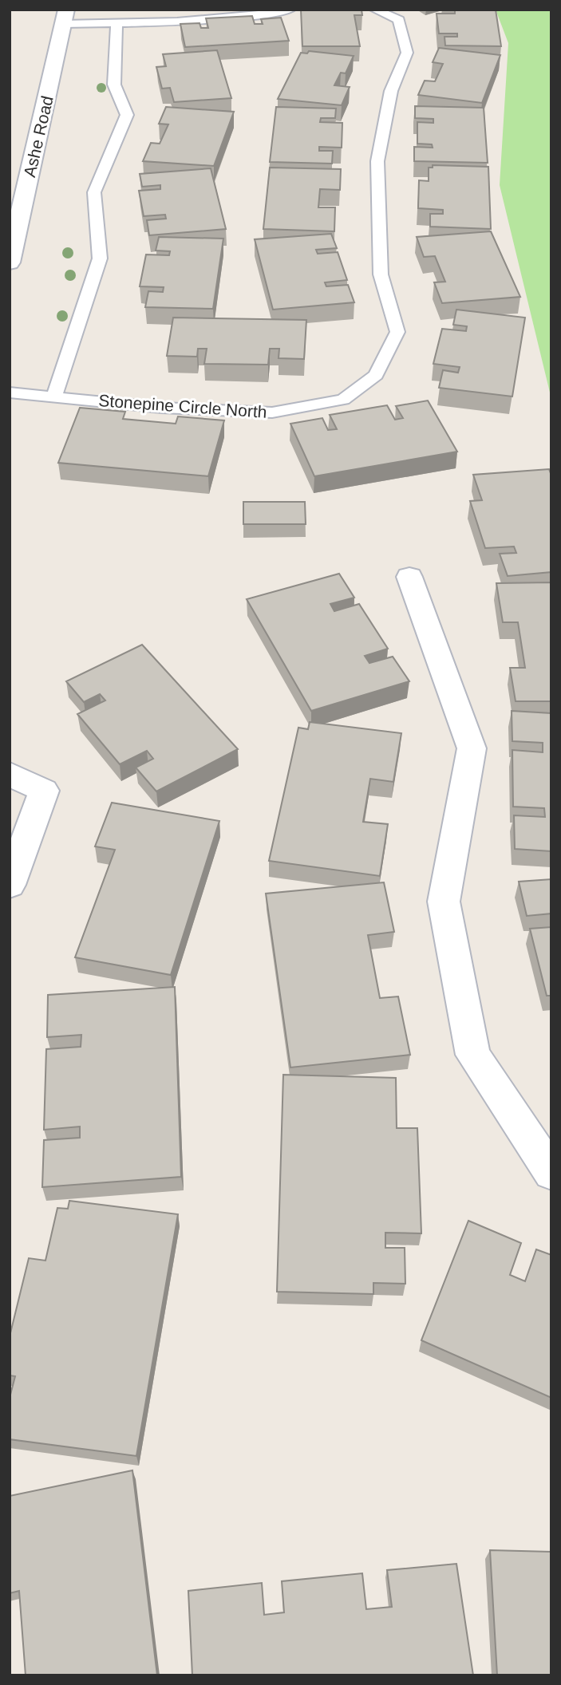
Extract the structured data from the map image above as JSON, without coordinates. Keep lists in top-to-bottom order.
{
  "streets": {
    "street": ["Ashe Road"],
    "lane": ["Stonepine Circle North"]
  }
}
